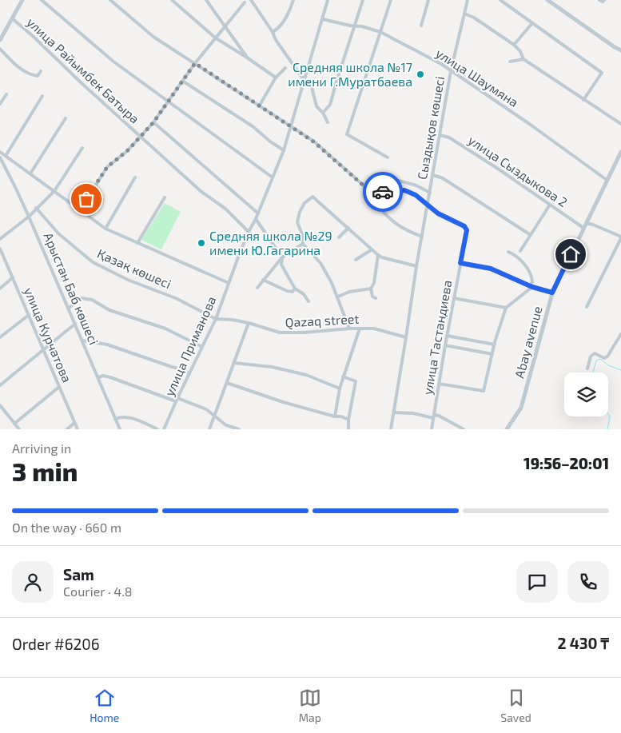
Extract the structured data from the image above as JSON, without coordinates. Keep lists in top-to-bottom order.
{
  "streets": {
    "street": [
      "улица Райымбек Батыра",
      "улица Шаумяна",
      "Сыздықов көшесі",
      "улица Сыздыкова 2",
      "Қазақ көшесі",
      "Арыстан Баб көшесі",
      "Qazaq street",
      "улица Курчатова",
      "улица Тастандиева",
      "Abay avenue",
      "улица Приманова"
    ]
  },
  "crossings": [
    ["улица Райымбек Батыра", "улица Приманова"],
    ["улица Шаумяна", "Сыздықов көшесі"],
    ["улица Шаумяна", "Abay avenue"],
    ["улица Шаумяна", "улица Приманова"],
    ["Сыздықов көшесі", "улица Сыздыкова 2"],
    ["Сыздықов көшесі", "Qazaq street"],
    ["Сыздықов көшесі", "улица Тастандиева"],
    ["улица Сыздыкова 2", "Abay avenue"],
    ["Қазақ көшесі", "Qazaq street"],
    ["Қазақ көшесі", "улица Приманова"],
    ["Qazaq street", "улица Приманова"]
  ],
  "places": ["Средняя школа №17 имени Г.Муратбаева", "Средняя школа №29 имени Ю.Гагарина"],
  "page": {
    "heading": ["3 min", "Arriving in", "19:56–20:01"],
    "panel": [
      "Sam",
      "Courier · 4.8",
      "Order #6206",
      "2 430 ₸"
    ],
    "bar": "On the way · 660 m",
    "tabs": ["Home", "Map", "Saved"]
  }
}
